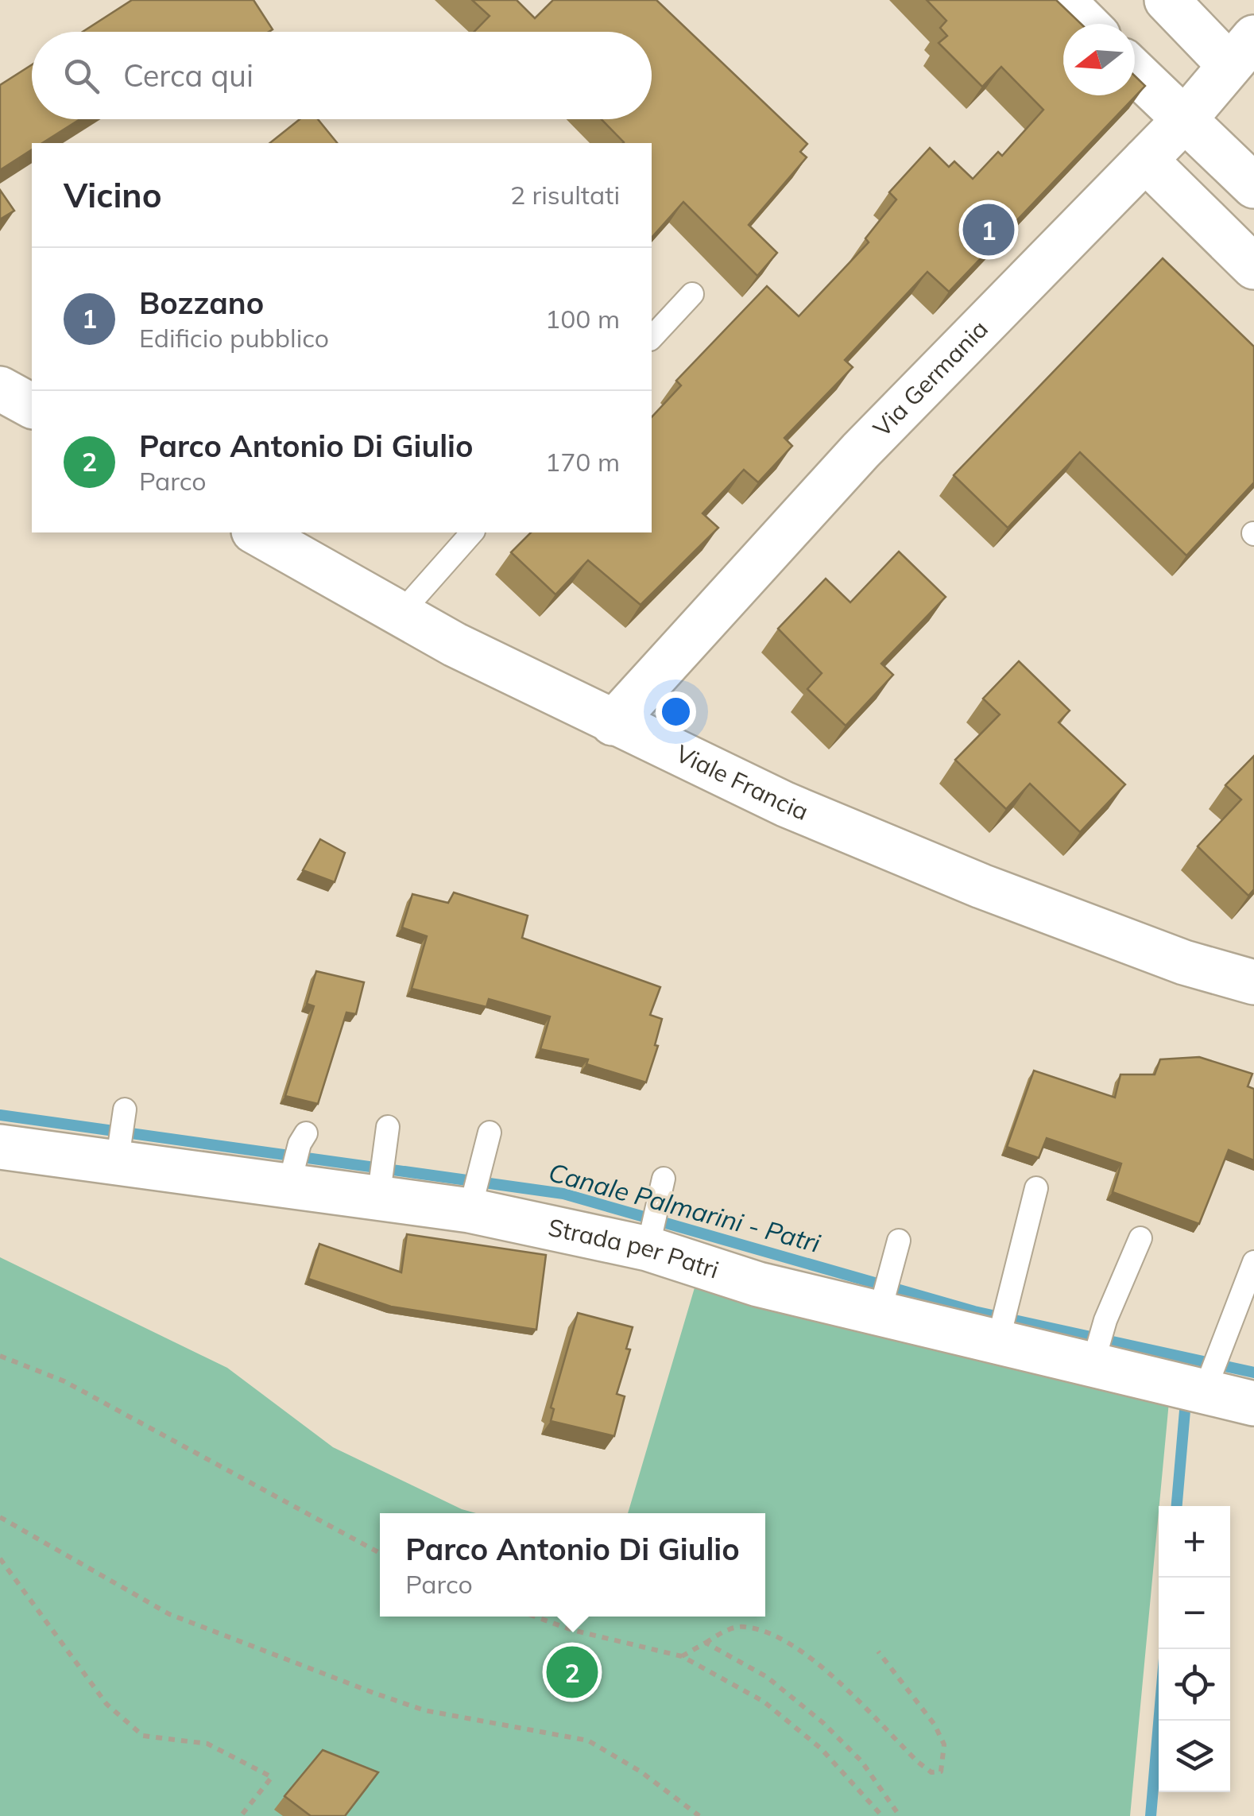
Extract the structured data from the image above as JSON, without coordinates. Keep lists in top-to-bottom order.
{
  "streets": {
    "street": ["Via Germania", "Viale Francia", "Strada per Patri"]
  },
  "crossings": [
    ["Via Germania", "Viale Francia"]
  ],
  "water": ["Canale Palmarini - Patri"],
  "north": "left",
  "page": {
    "search": "Cerca qui",
    "heading": ["Vicino", "2 risultati"],
    "pins": ["1", "2"],
    "list": [
      {
        "mark": "1",
        "name": "Bozzano",
        "note": "Edificio pubblico",
        "value": "100 m"
      },
      {
        "mark": "2",
        "name": "Parco Antonio Di Giulio",
        "note": "Parco",
        "value": "170 m"
      }
    ],
    "map_buttons": ["+", "−"],
    "popup": ["Parco Antonio Di Giulio", "Parco"]
  }
}
